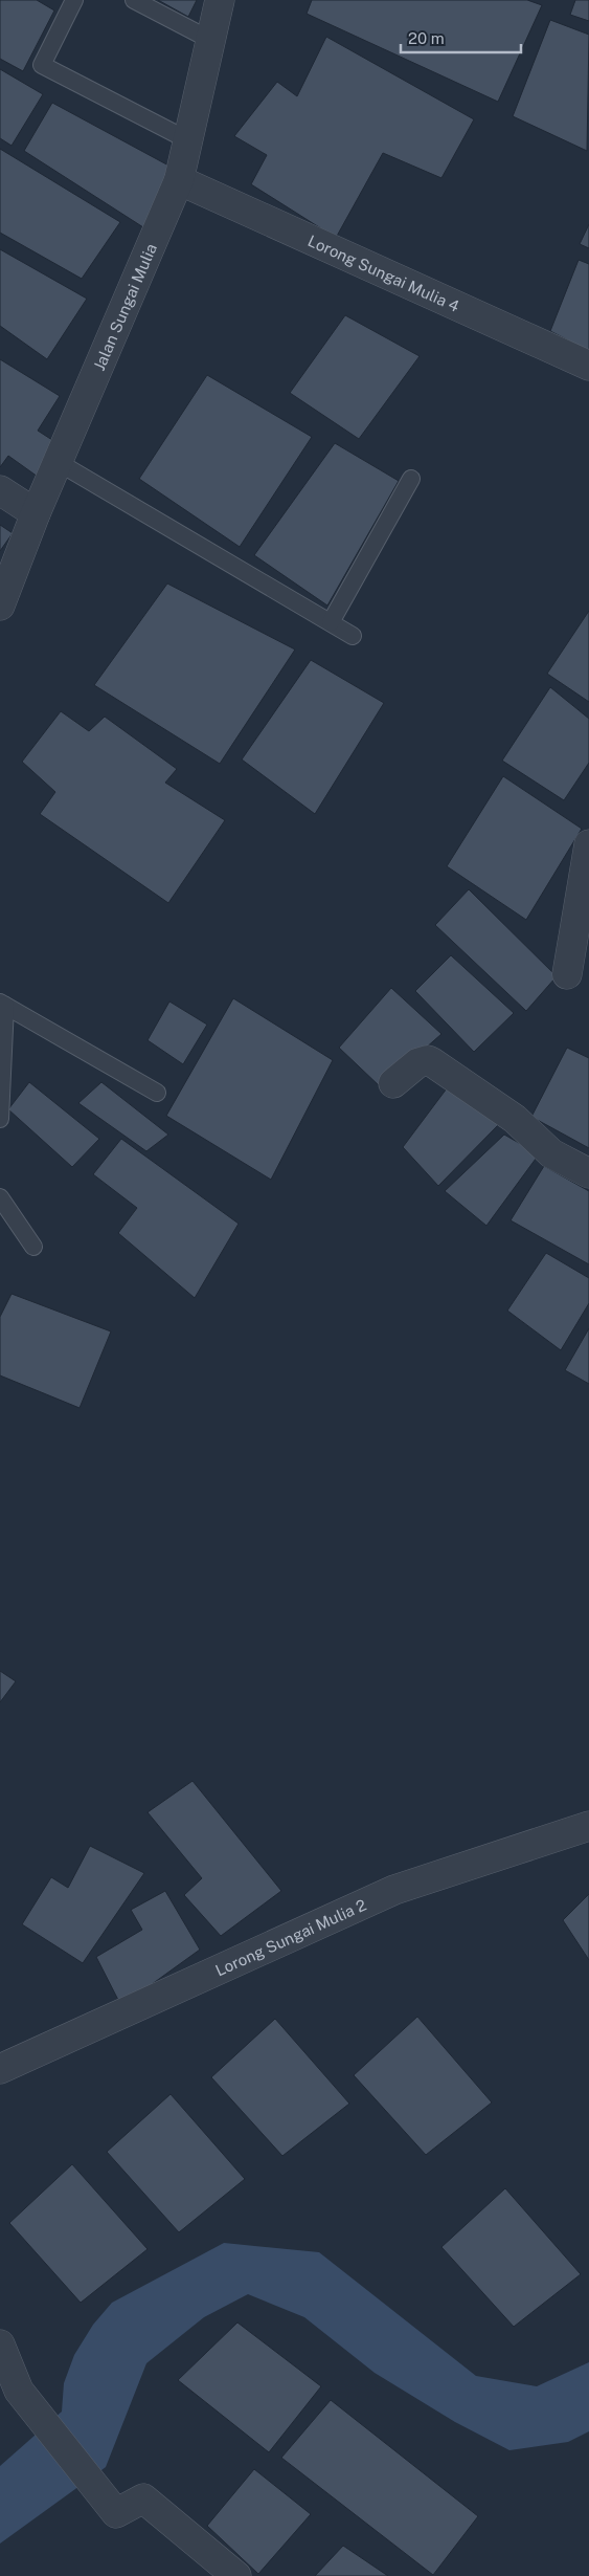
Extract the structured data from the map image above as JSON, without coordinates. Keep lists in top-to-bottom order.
{
  "streets": {
    "street": ["Lorong Sungai Mulia 4", "Jalan Sungai Mulia", "Lorong Sungai Mulia 2"]
  },
  "crossings": [
    ["Lorong Sungai Mulia 4", "Jalan Sungai Mulia"]
  ],
  "scale_bar": "20 m"
}
